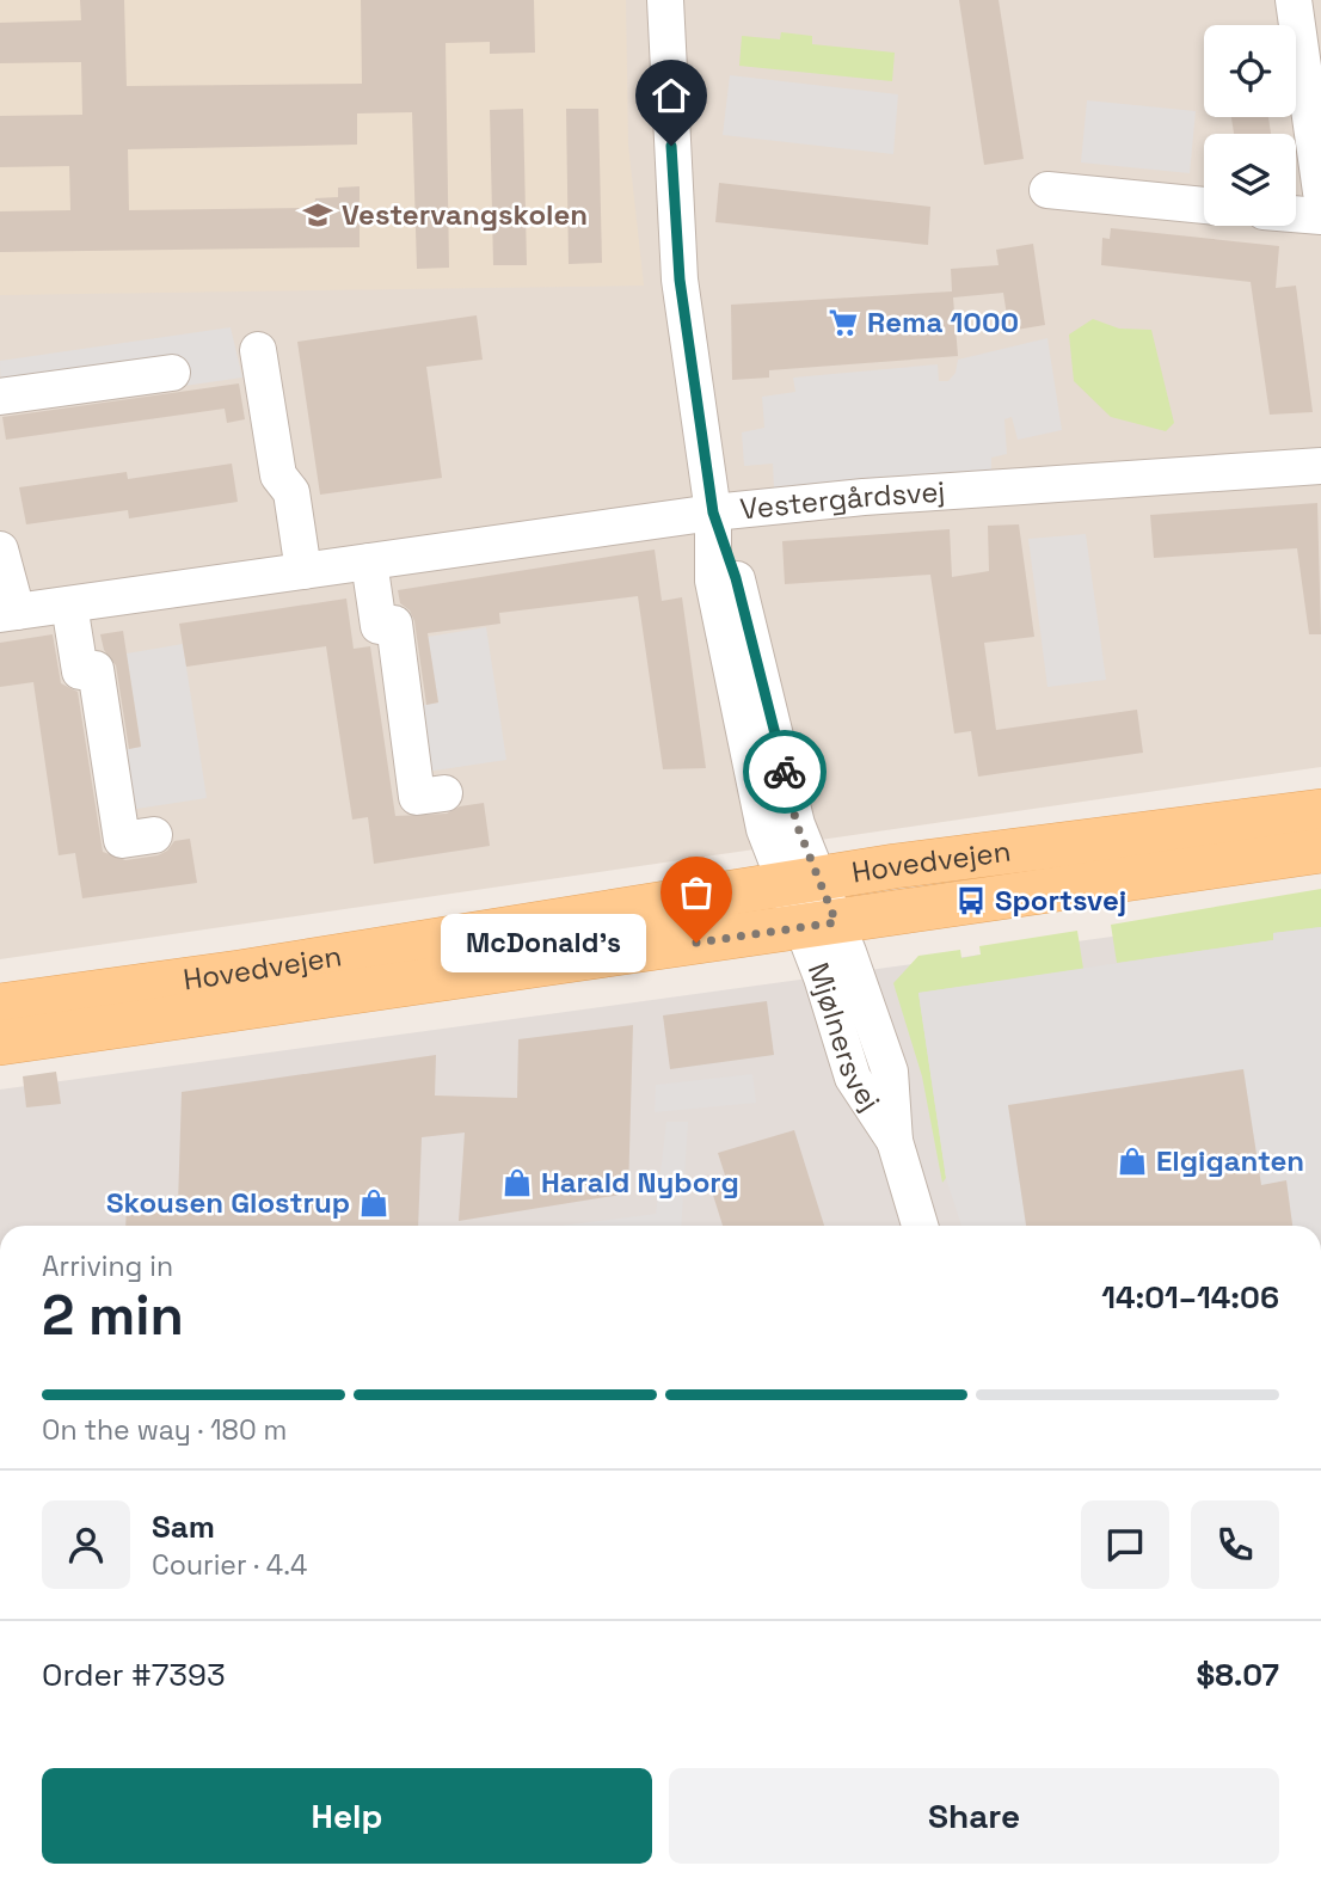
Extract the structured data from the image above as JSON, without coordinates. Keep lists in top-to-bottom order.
{
  "streets": {
    "main road": ["Hovedvejen"],
    "street": ["Vestergårdsvej", "Mjølnersvej"]
  },
  "crossings": [
    ["Hovedvejen", "Mjølnersvej"]
  ],
  "places": {
    "school or university": ["Vestervangskolen"],
    "supermarket": ["Rema 1000"],
    "bus stop": ["Sportsvej"],
    "other": ["McDonald's"],
    "shop": ["Elgiganten", "Harald Nyborg", "Skousen Glostrup"]
  },
  "page": {
    "bubble": "McDonald's",
    "heading": ["2 min", "Arriving in", "14:01–14:06"],
    "panel": [
      "Sam",
      "Courier · 4.4",
      "Order #7393",
      "$8.07"
    ],
    "bar": "On the way · 180 m",
    "buttons": ["Help", "Share"]
  }
}
